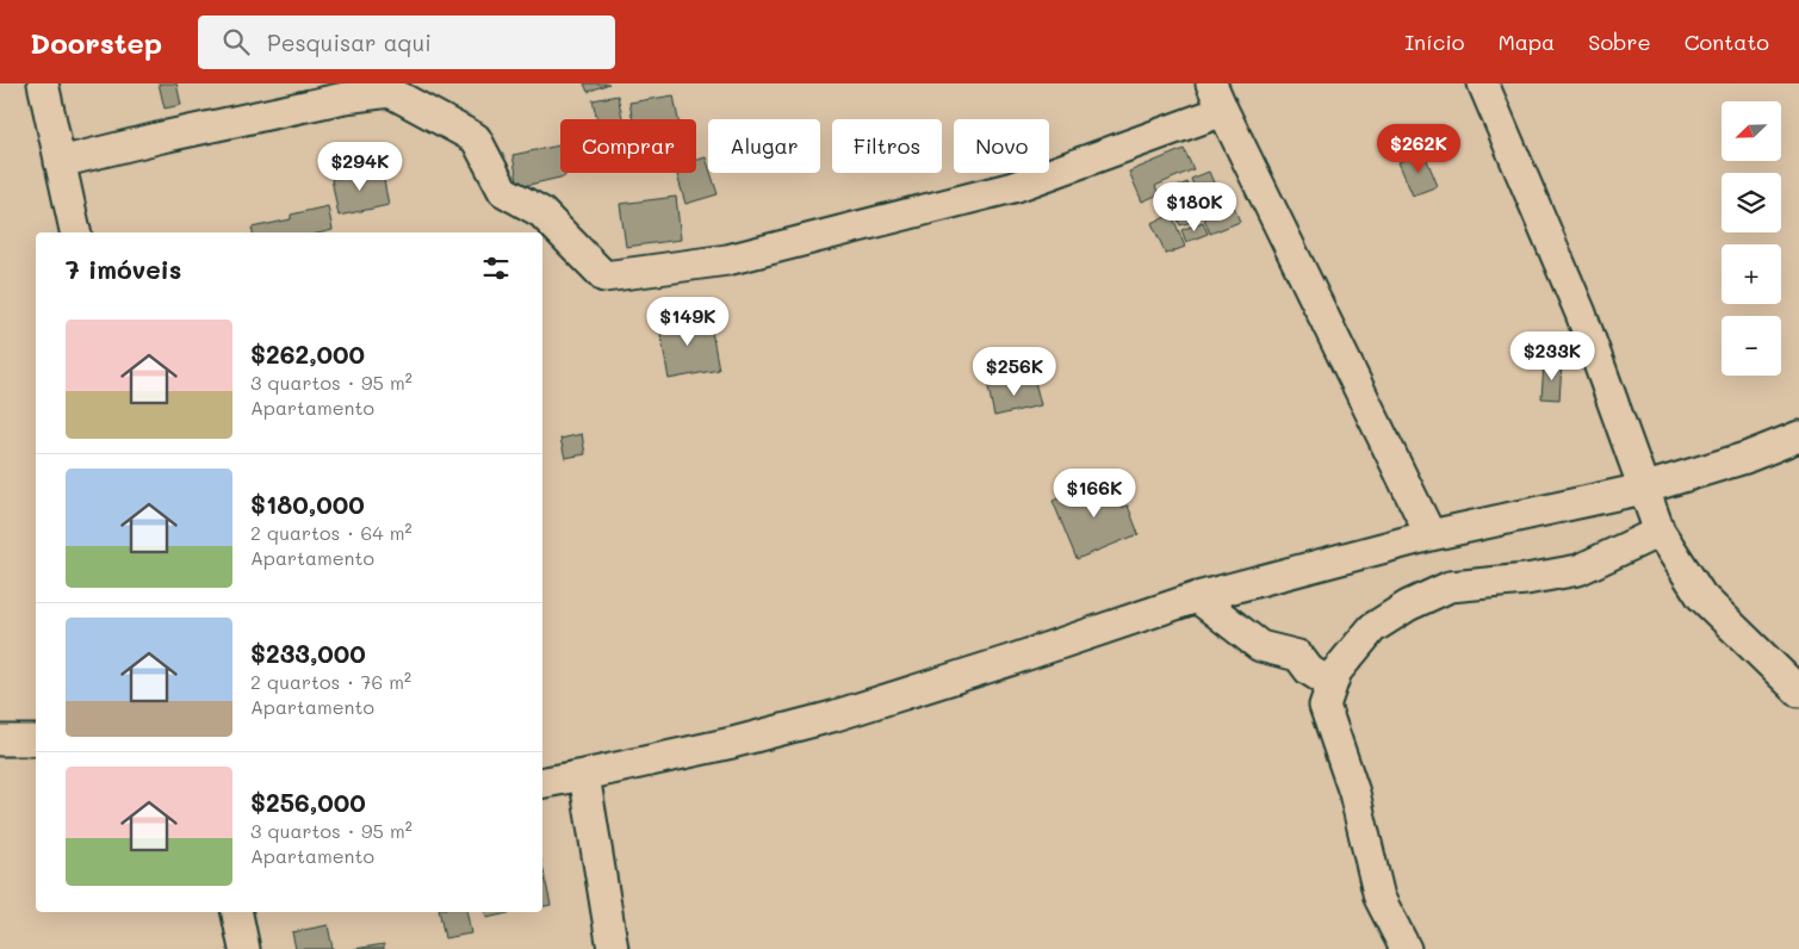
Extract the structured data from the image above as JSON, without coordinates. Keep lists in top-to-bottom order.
{
  "north": "bottom left",
  "page": {
    "header": "Doorstep",
    "search": "Pesquisar aqui",
    "nav": [
      "Início",
      "Mapa",
      "Sobre",
      "Contato"
    ],
    "map_buttons": ["+", "−"],
    "chip": [
      "Comprar",
      "Alugar",
      "Filtros",
      "Novo"
    ],
    "price": [
      "$262K",
      "$294K",
      "$180K",
      "$149K",
      "$233K",
      "$256K",
      "$166K"
    ],
    "heading": "7 imóveis",
    "list": [
      {
        "name": "$262,000",
        "note": "3 quartos · 95 m² · Apartamento"
      },
      {
        "name": "$180,000",
        "note": "2 quartos · 64 m² · Apartamento"
      },
      {
        "name": "$233,000",
        "note": "2 quartos · 76 m² · Apartamento"
      },
      {
        "name": "$256,000",
        "note": "3 quartos · 95 m² · Apartamento"
      }
    ]
  }
}
